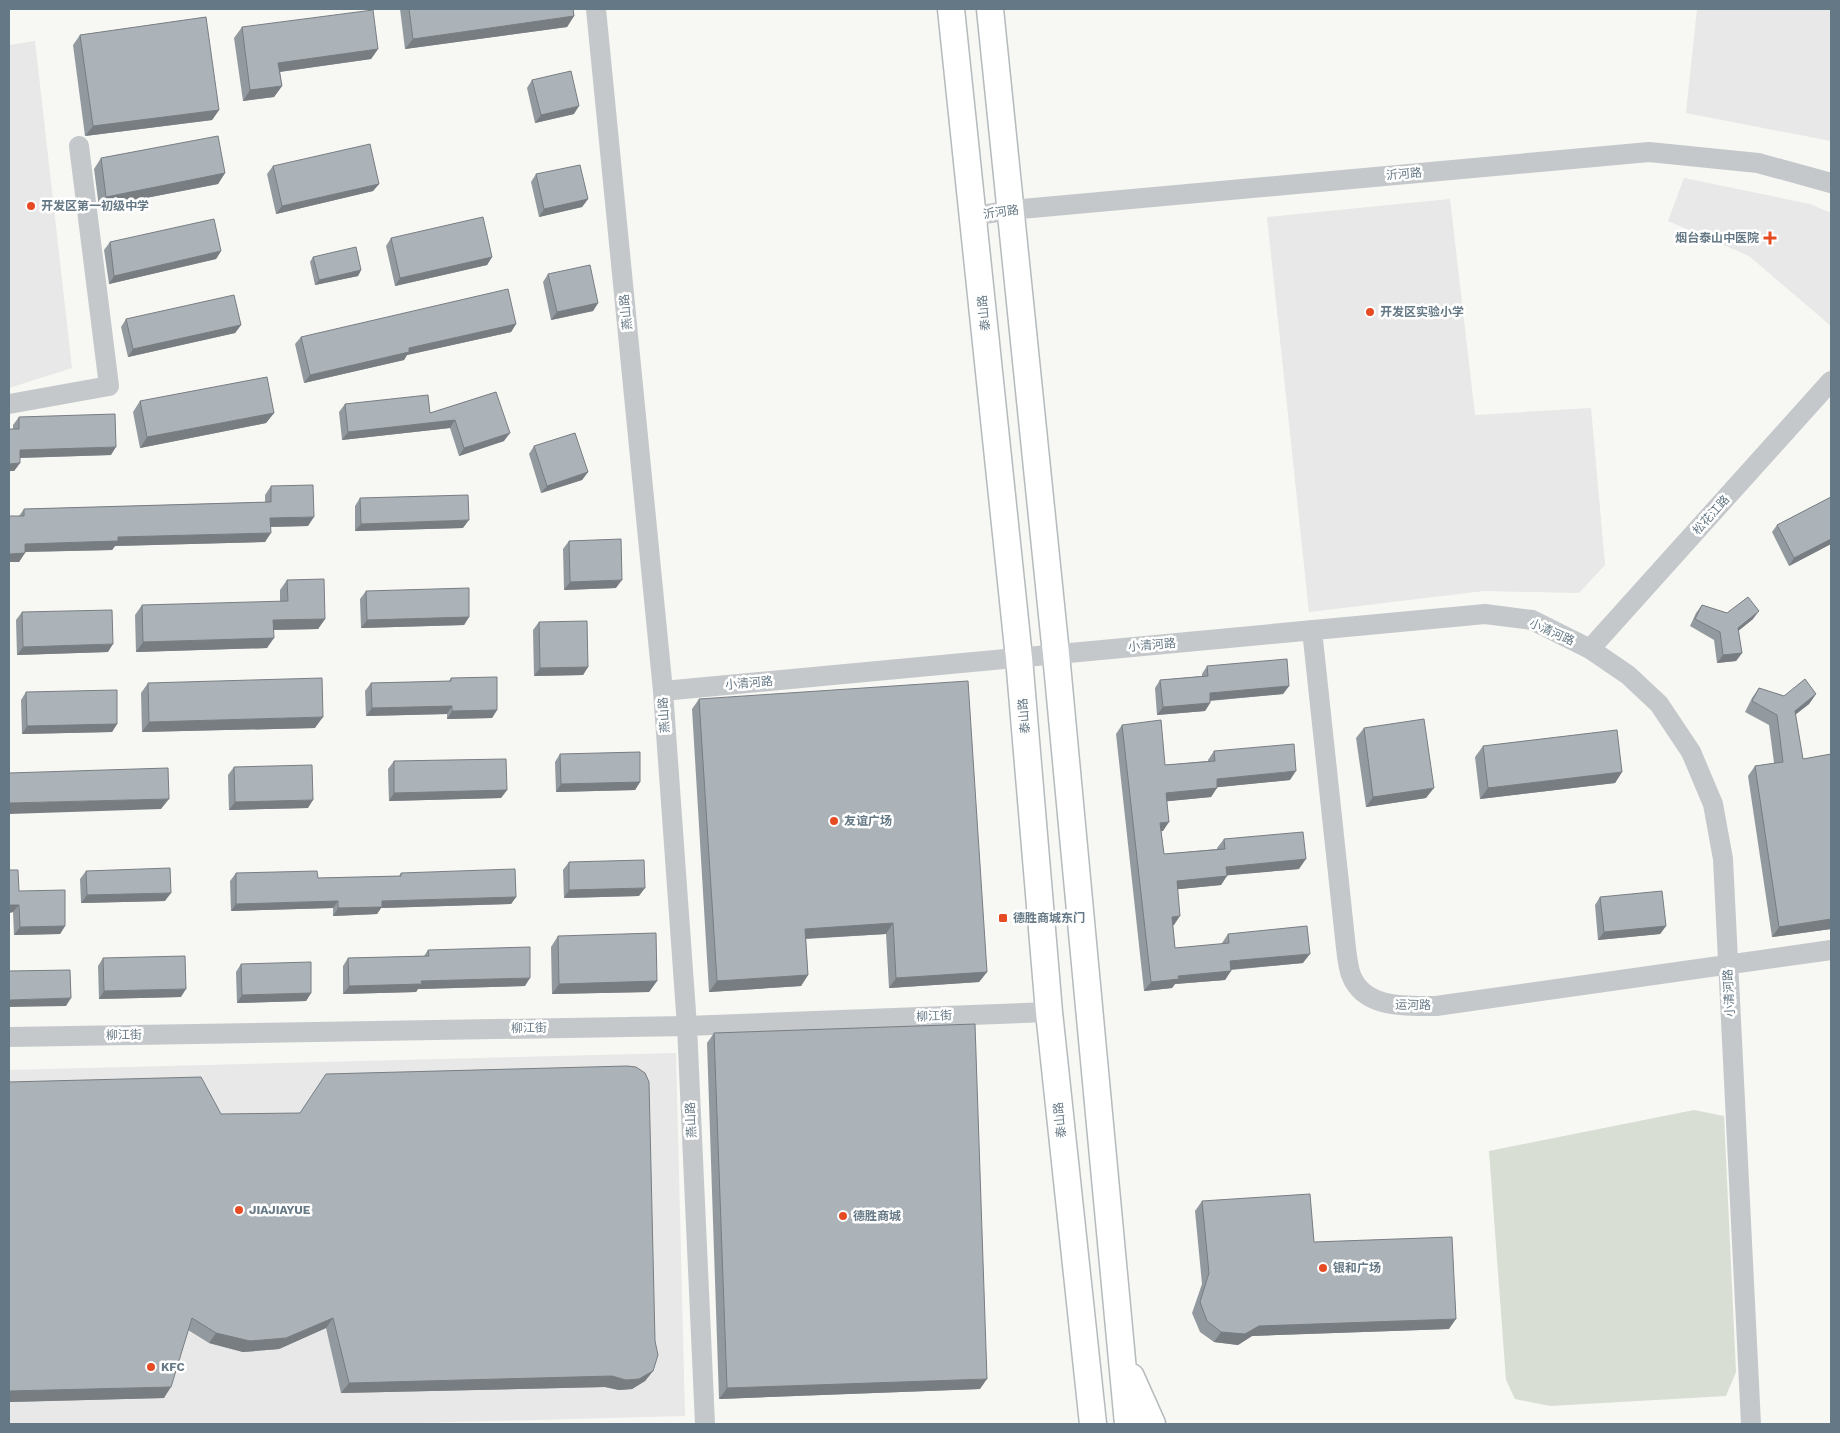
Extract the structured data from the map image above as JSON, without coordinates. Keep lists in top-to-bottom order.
{
  "streets": {
    "main road": ["泰山路"],
    "street": [
      "沂河路",
      "燕山路",
      "松花江路",
      "小清河路",
      "运河路",
      "柳江街"
    ]
  },
  "crossings": [
    ["沂河路", "泰山路"],
    ["燕山路", "小清河路"],
    ["燕山路", "柳江街"],
    ["泰山路", "小清河路"],
    ["泰山路", "柳江街"],
    ["松花江路", "小清河路"],
    ["小清河路", "运河路"]
  ],
  "places": {
    "other": [
      "开发区第一初级中学",
      "开发区实验小学",
      "友谊广场",
      "JIAJIAYUE",
      "德胜商城",
      "银和广场",
      "KFC"
    ],
    "health": ["烟台泰山中医院"],
    "transit": ["德胜商城东门"]
  }
}
